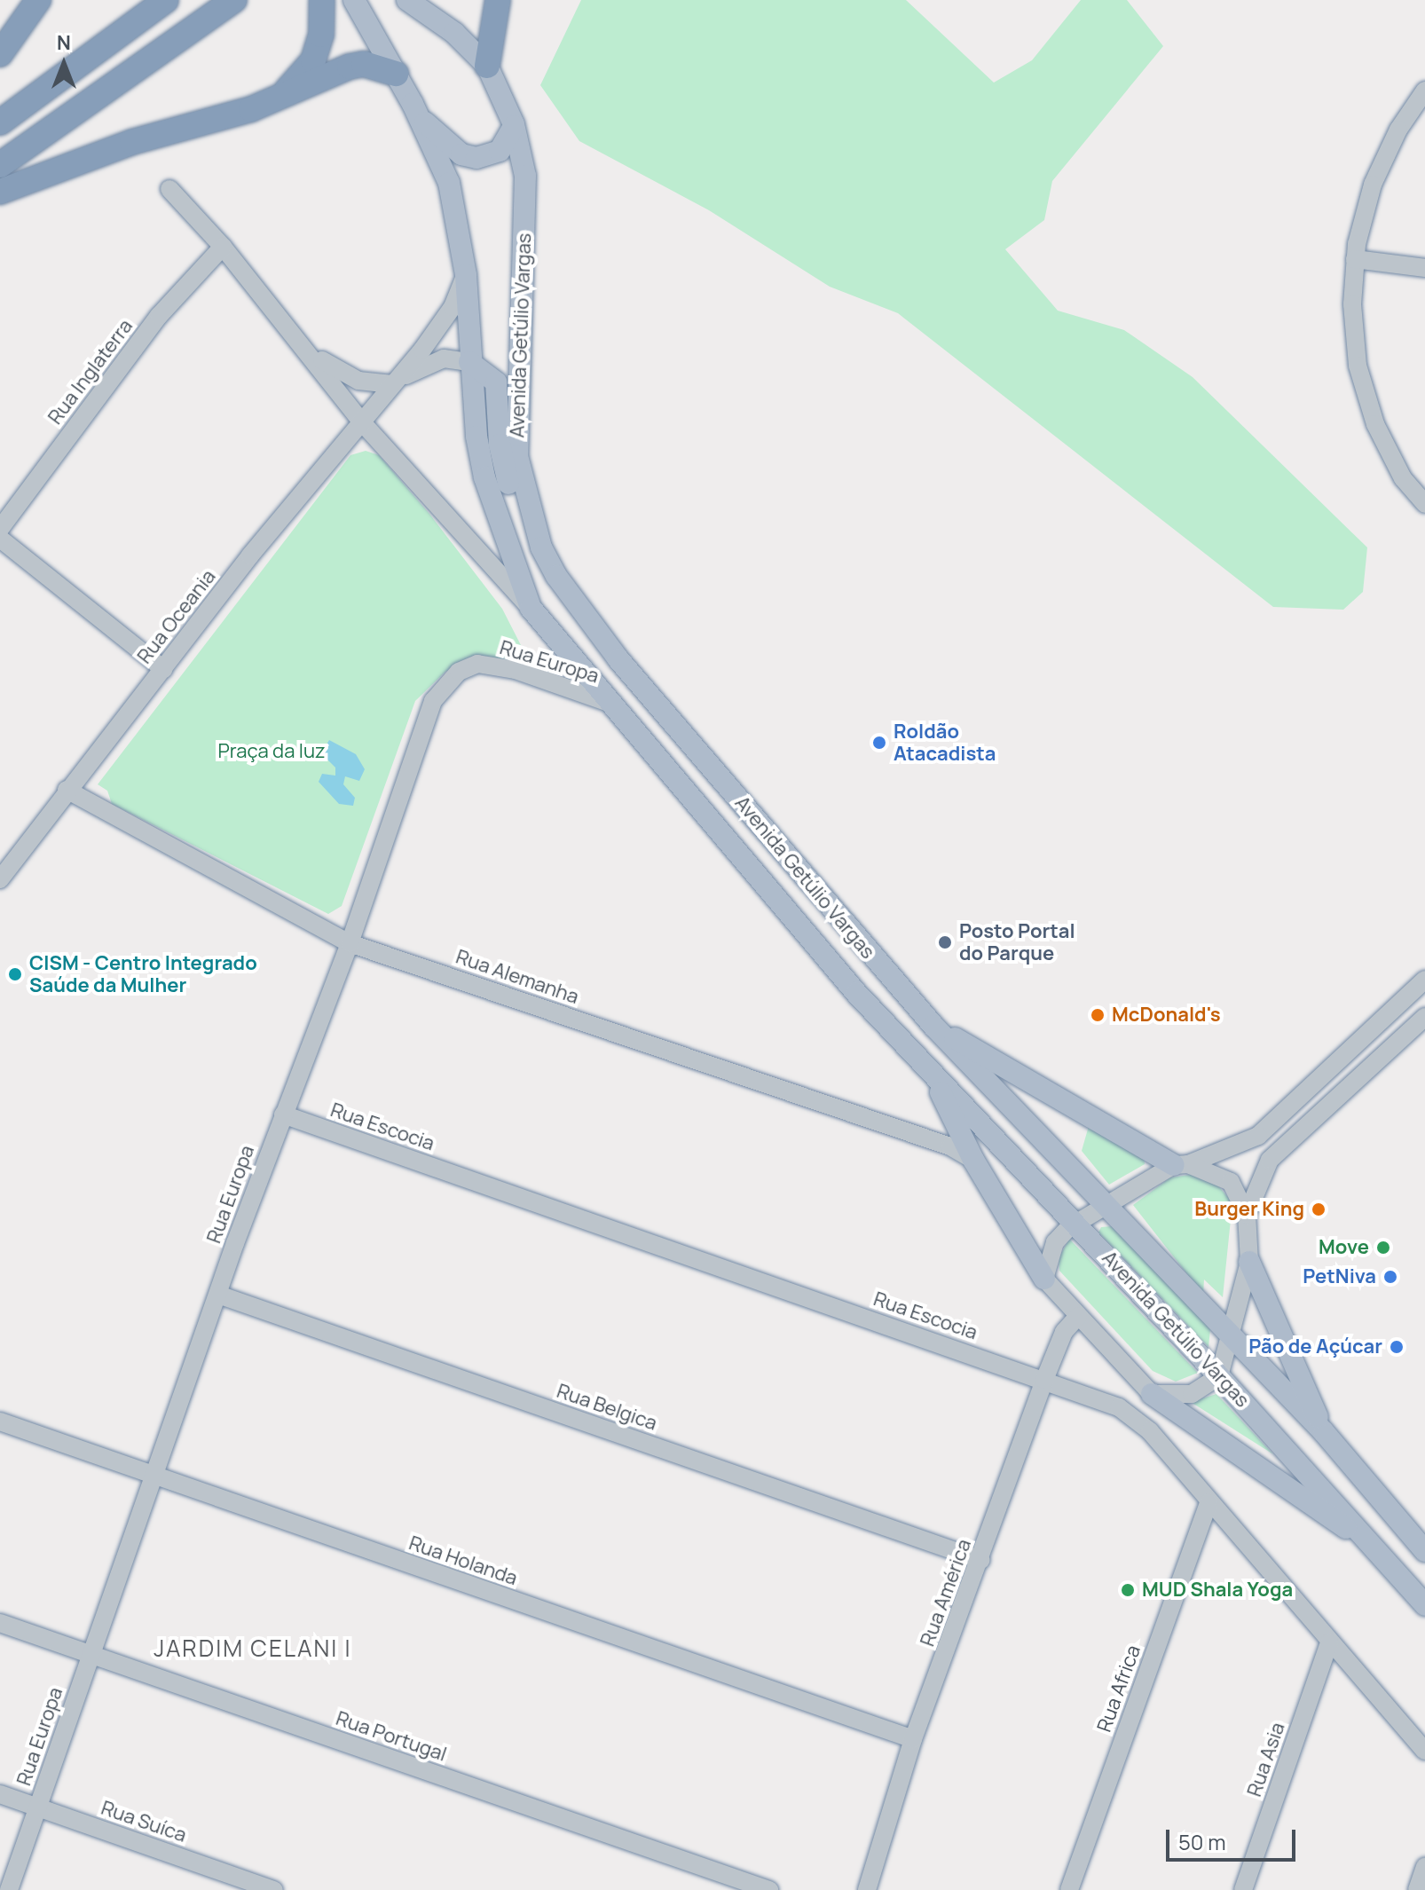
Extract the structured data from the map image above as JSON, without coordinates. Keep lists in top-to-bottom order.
{
  "streets": {
    "main road": ["Avenida Getúlio Vargas"],
    "street": [
      "Rua Inglaterra",
      "Rua Oceania",
      "Rua Europa",
      "Rua Alemanha",
      "Rua Escocia",
      "Rua Belgica",
      "Rua Holanda",
      "Rua América",
      "Rua Africa",
      "Rua Portugal",
      "Rua Asia",
      "Rua Suíca"
    ]
  },
  "crossings": [
    ["Avenida Getúlio Vargas", "Rua Inglaterra"],
    ["Avenida Getúlio Vargas", "Rua Oceania"],
    ["Avenida Getúlio Vargas", "Rua Europa"],
    ["Rua Oceania", "Rua Alemanha"],
    ["Rua Europa", "Rua Alemanha"],
    ["Rua Europa", "Rua Escocia"],
    ["Rua Europa", "Rua Belgica"],
    ["Rua Europa", "Rua Holanda"],
    ["Rua Europa", "Rua Portugal"],
    ["Rua Europa", "Rua Suíca"],
    ["Rua Escocia", "Rua América"],
    ["Rua Escocia", "Rua Africa"],
    ["Rua Escocia", "Rua Asia"],
    ["Rua Belgica", "Rua América"],
    ["Rua Holanda", "Rua América"]
  ],
  "districts": ["JARDIM CELANI I"],
  "parks": ["Praça da luz"],
  "places": [
    "Roldão Atacadista",
    "Posto Portal do Parque",
    "CISM - Centro Integrado Saúde da Mulher",
    "McDonald's",
    "Burger King",
    "Move",
    "PetNiva",
    "Pão de Açúcar",
    "MUD Shala Yoga"
  ],
  "scale_bar": "50 m",
  "north": "top"
}
